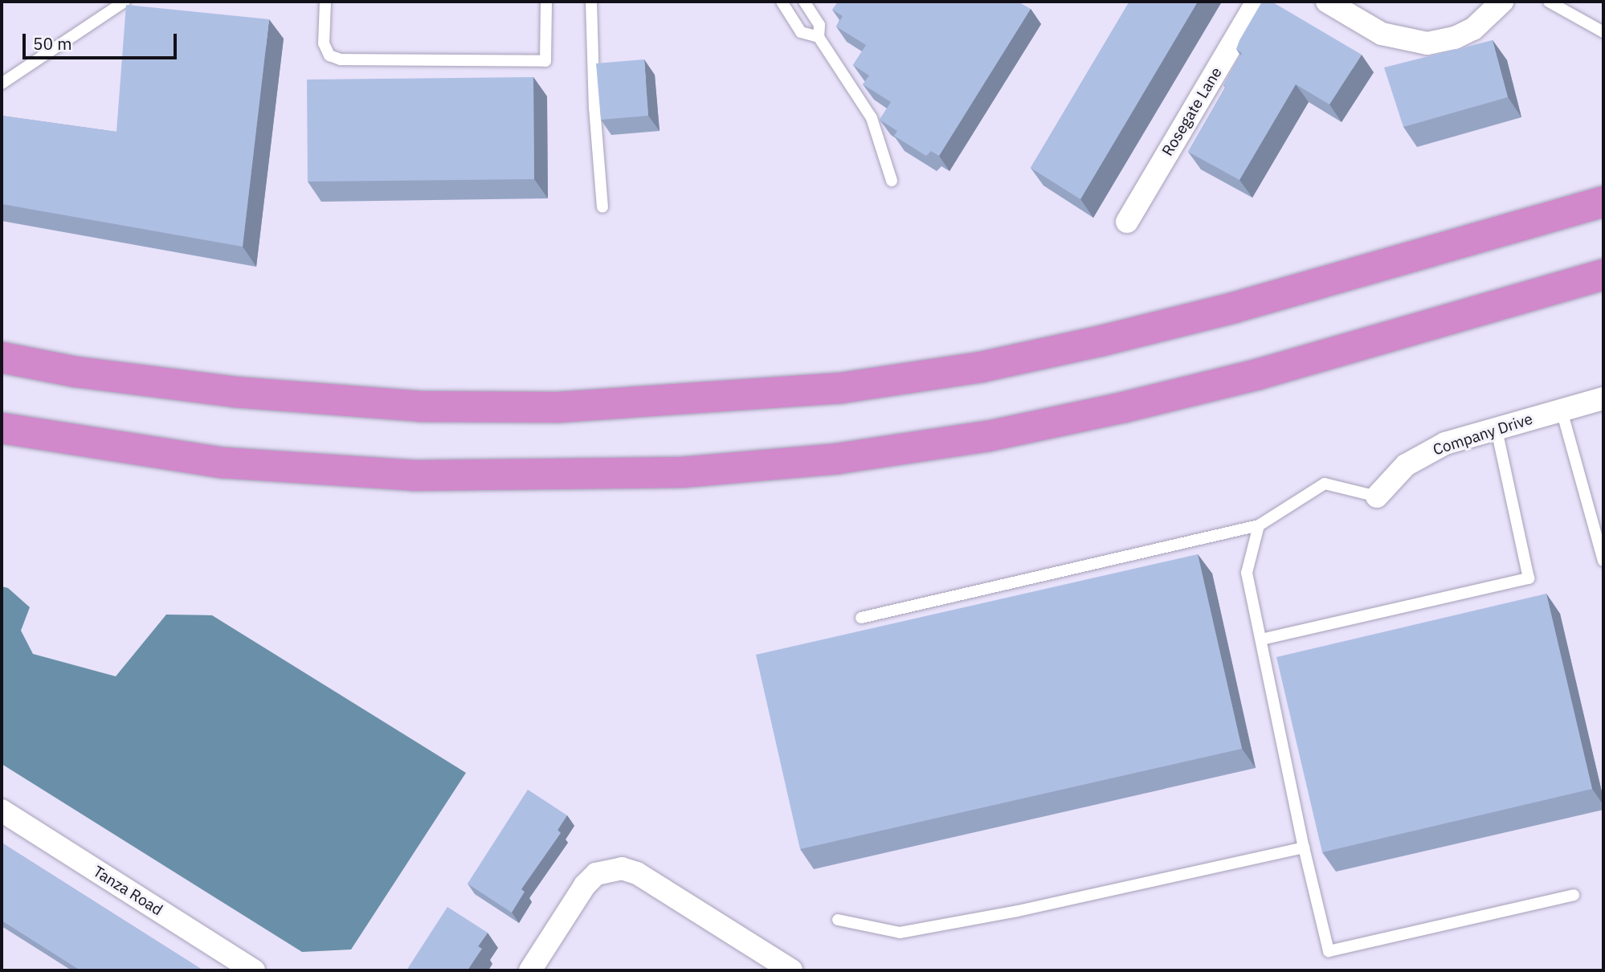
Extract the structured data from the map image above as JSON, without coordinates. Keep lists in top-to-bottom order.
{
  "streets": {
    "street": ["Rosegate Lane", "Company Drive", "Tanza Road"]
  },
  "scale_bar": "50 m"
}
